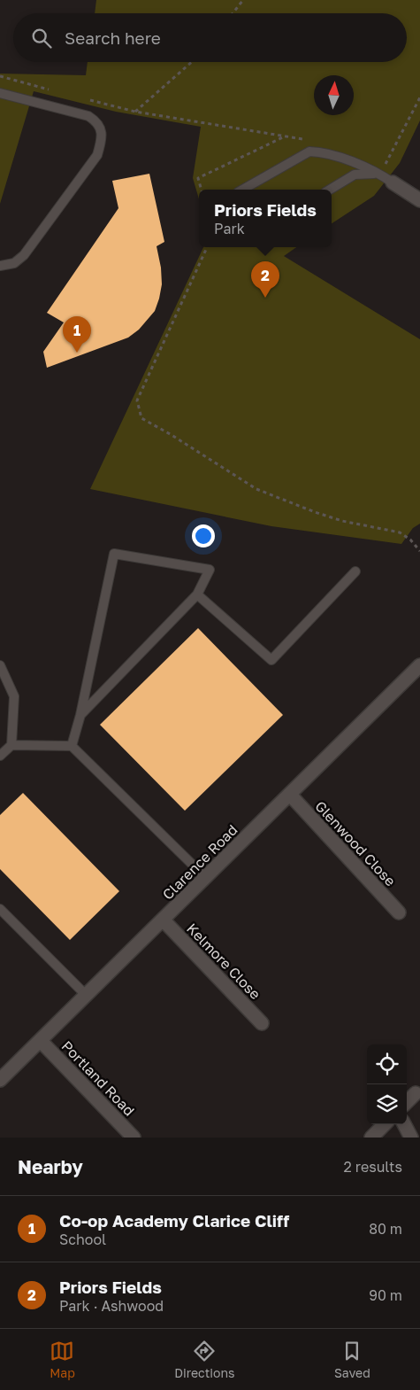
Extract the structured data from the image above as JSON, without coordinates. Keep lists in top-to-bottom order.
{
  "streets": {
    "street": [
      "Glenwood Close",
      "Clarence Road",
      "Kelmore Close",
      "Portland Road"
    ]
  },
  "crossings": [
    ["Glenwood Close", "Clarence Road"],
    ["Clarence Road", "Kelmore Close"],
    ["Clarence Road", "Portland Road"]
  ],
  "north": "top",
  "page": {
    "search": "Search here",
    "popup": ["Priors Fields", "Park"],
    "pins": ["2", "1"],
    "heading": ["Nearby", "2 results"],
    "list": [
      {
        "mark": "1",
        "name": "Co-op Academy Clarice Cliff",
        "note": "School",
        "value": "80 m"
      },
      {
        "mark": "2",
        "name": "Priors Fields",
        "note": "Park · Ashwood",
        "value": "90 m"
      }
    ],
    "nav": ["Map", "Directions", "Saved"]
  }
}
